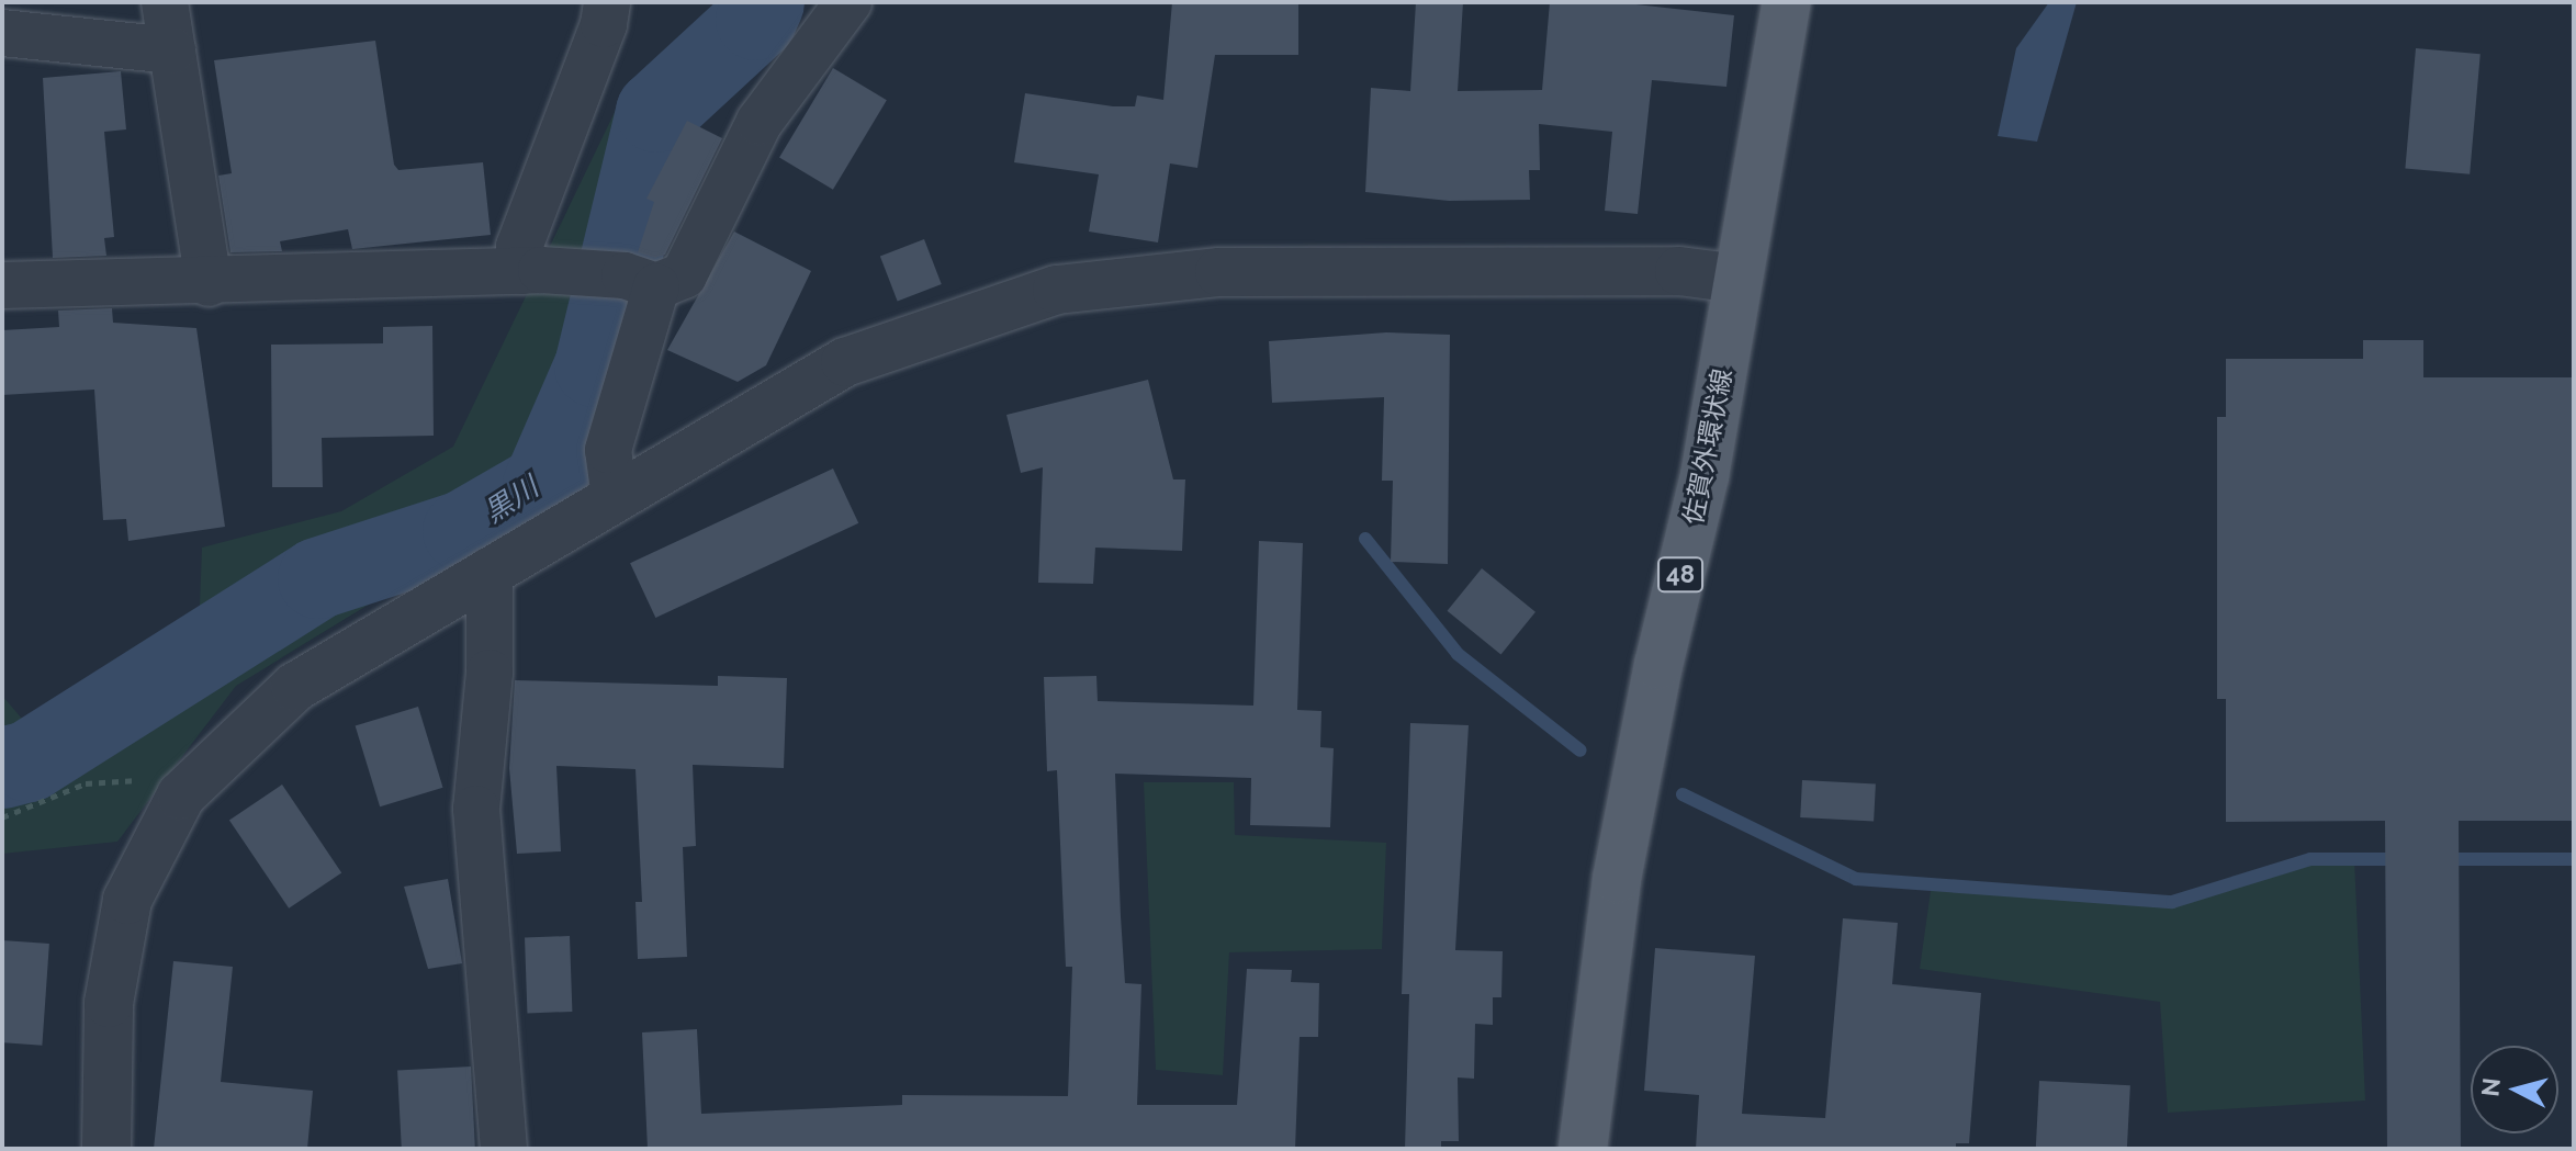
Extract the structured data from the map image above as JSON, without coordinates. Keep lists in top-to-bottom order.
{
  "streets": {
    "main road": ["佐賀外環状線", "48"]
  },
  "water": ["黒川"],
  "north": "left"
}
